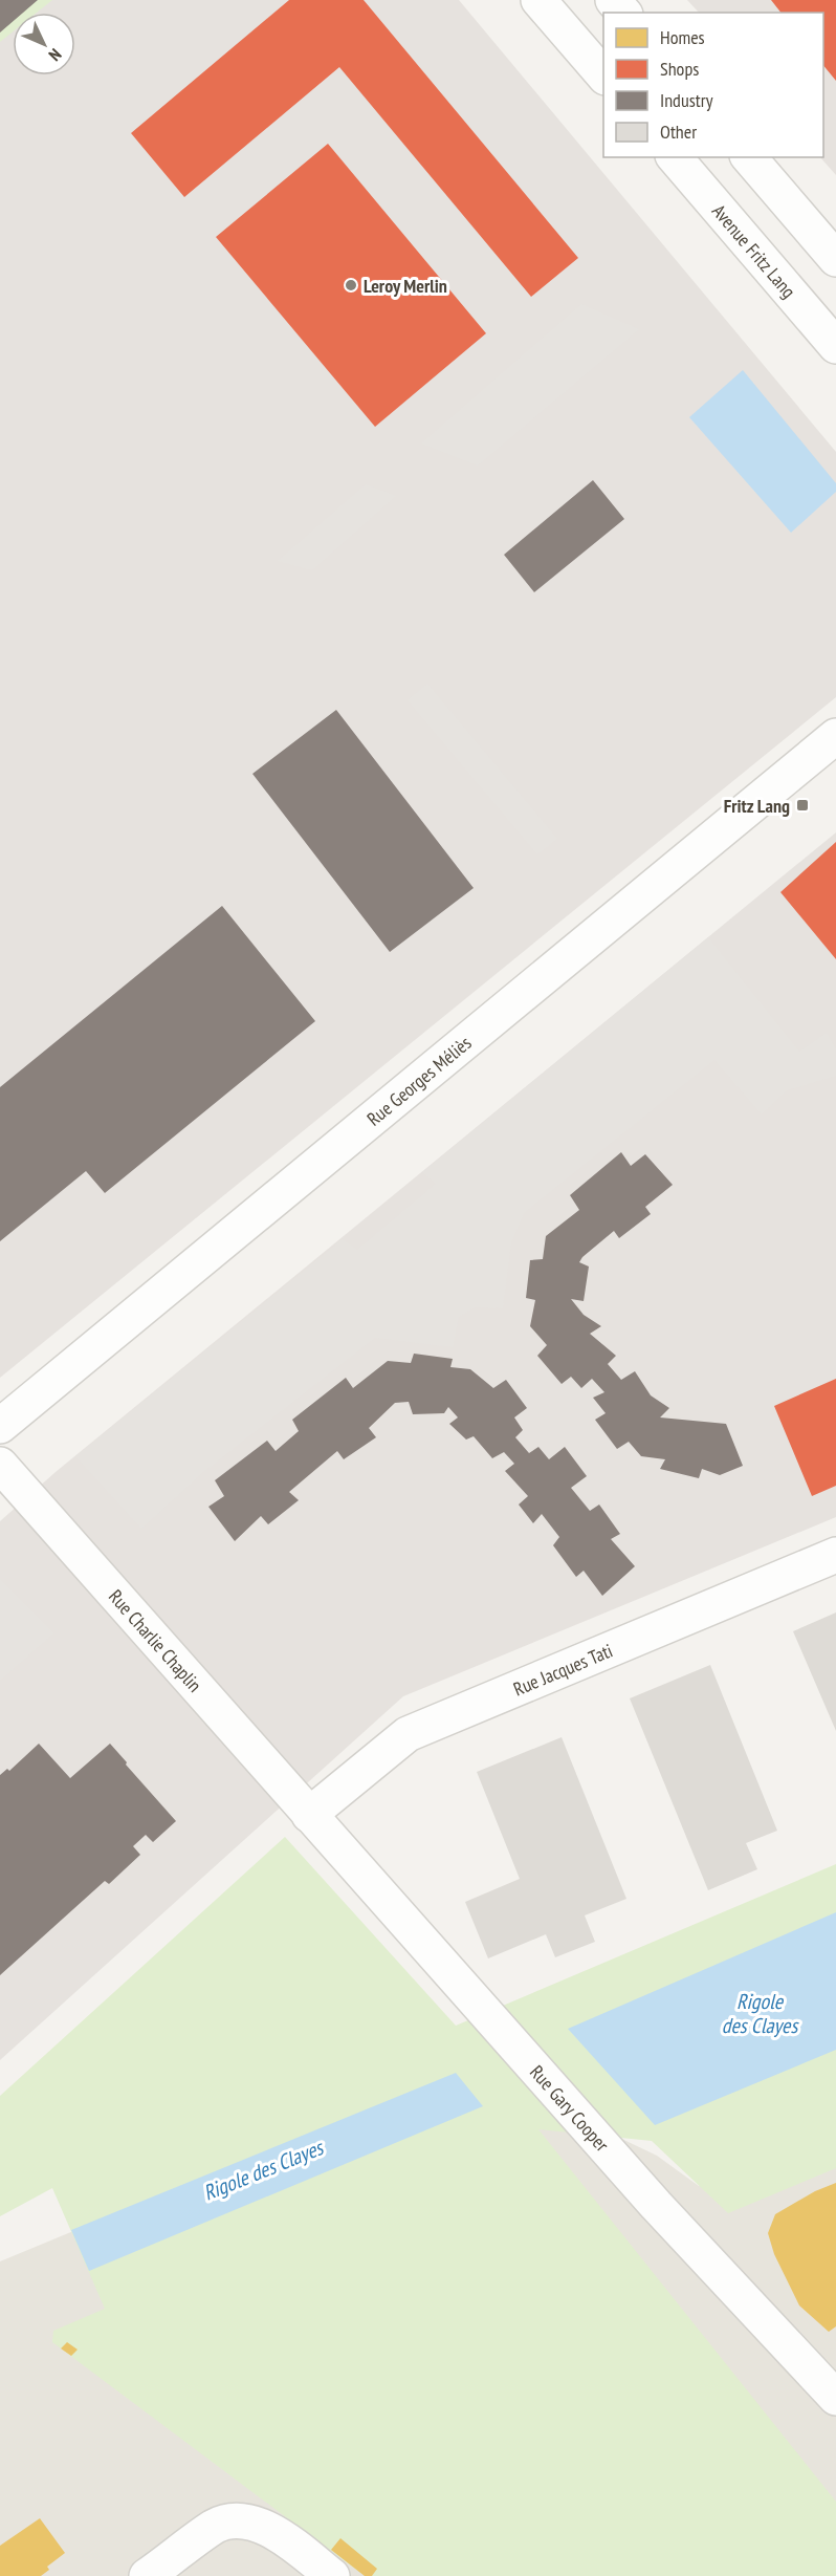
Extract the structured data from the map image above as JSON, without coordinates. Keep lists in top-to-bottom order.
{
  "streets": {
    "street": [
      "Avenue Fritz Lang",
      "Rue Georges Méliès",
      "Rue Charlie Chaplin",
      "Rue Jacques Tati",
      "Rue Gary Cooper"
    ]
  },
  "crossings": [
    ["Rue Charlie Chaplin", "Rue Jacques Tati"],
    ["Rue Charlie Chaplin", "Rue Gary Cooper"],
    ["Rue Jacques Tati", "Rue Gary Cooper"]
  ],
  "water": ["Rigole des Clayes"],
  "places": {
    "other": ["Leroy Merlin"],
    "transit": ["Fritz Lang"]
  },
  "legend": [
    "Homes",
    "Shops",
    "Industry",
    "Other"
  ],
  "north": "bottom right"
}
